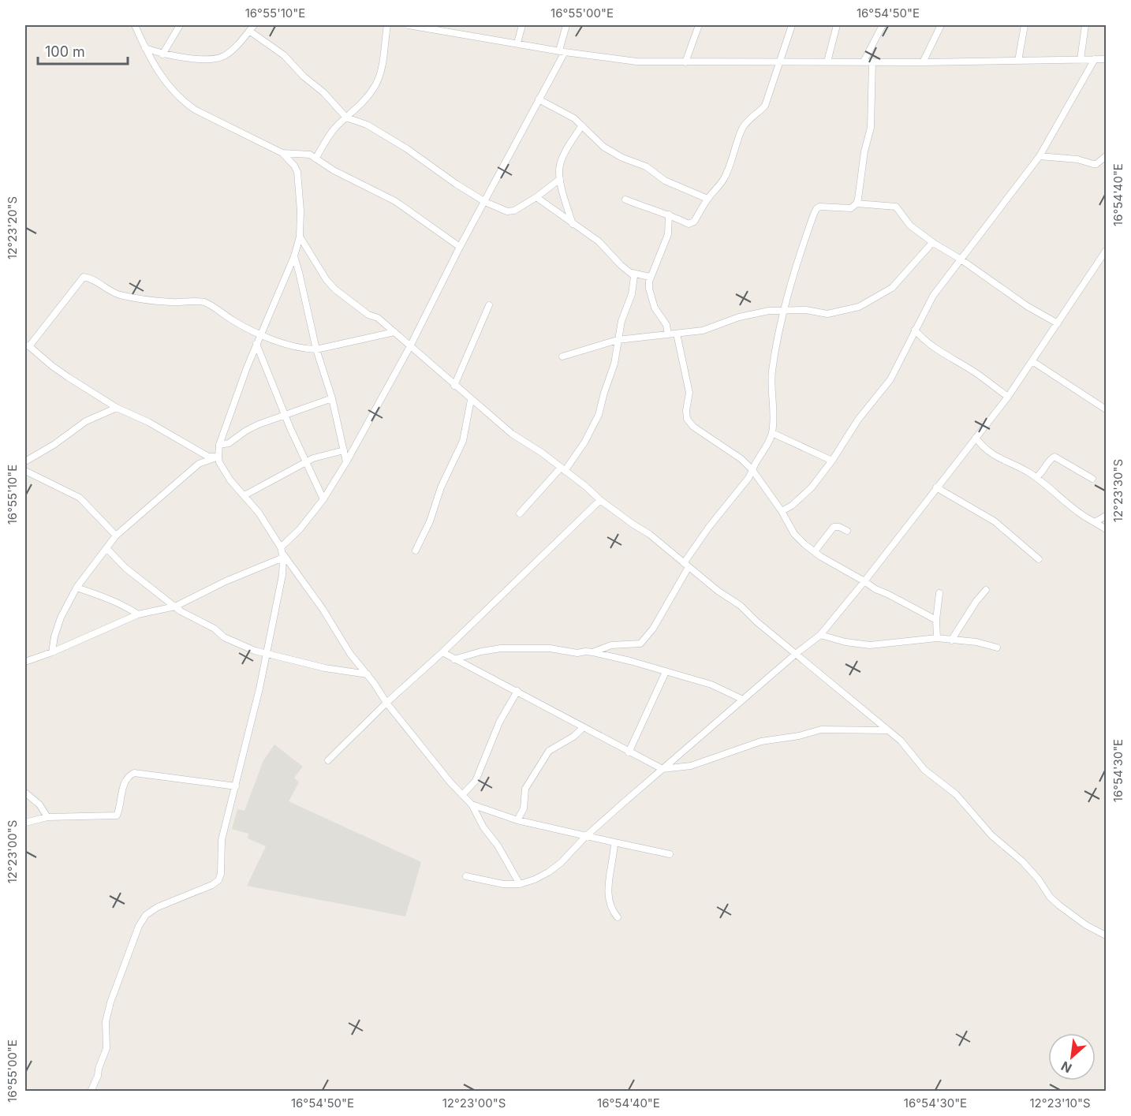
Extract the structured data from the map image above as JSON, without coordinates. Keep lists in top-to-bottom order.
{
  "scale_bar": "100 m",
  "north": "bottom left",
  "coordinates": [
    "16°55'10\"E",
    "16°55'00\"E",
    "16°54'50\"E",
    "16°54'40\"E",
    "12°23'20\"S",
    "12°23'30\"S",
    "16°54'30\"E",
    "12°23'00\"S",
    "12°23'10\"S"
  ]
}
